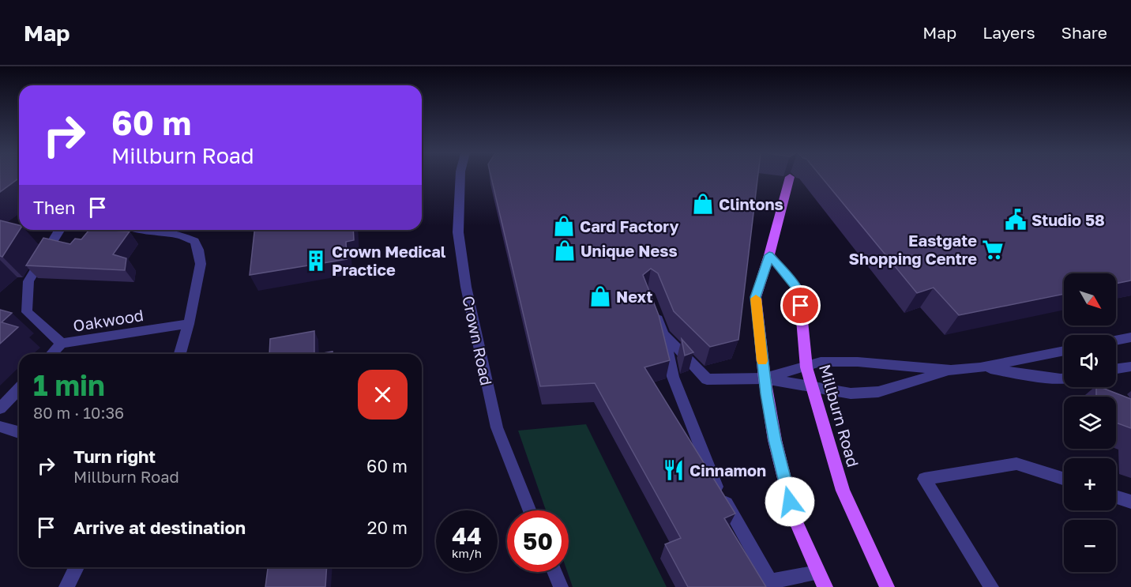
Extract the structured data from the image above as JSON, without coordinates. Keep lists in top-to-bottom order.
{
  "streets": {
    "main road": ["Millburn Road"],
    "street": ["Oakwood", "Crown Road"]
  },
  "places": {
    "shop": [
      "Clintons",
      "Card Factory",
      "Unique Ness",
      "Next"
    ],
    "public building": ["Studio 58"],
    "supermarket": ["Eastgate Shopping Centre"],
    "building": ["Crown Medical Practice"],
    "restaurant": ["Cinnamon"]
  },
  "north": "bottom right",
  "page": {
    "header": "Map",
    "nav": ["Map", "Layers", "Share"],
    "turn": ["60 m", "Millburn Road"],
    "then": "Then",
    "map_buttons": ["+", "−"],
    "heading": ["1 min", "80 m · 10:36"],
    "list": [
      {
        "name": "Turn right",
        "note": "Millburn Road",
        "value": "60 m"
      },
      {
        "name": "Arrive at destination",
        "value": "20 m"
      }
    ],
    "speed": "44 km/h",
    "limit": "50"
  }
}
